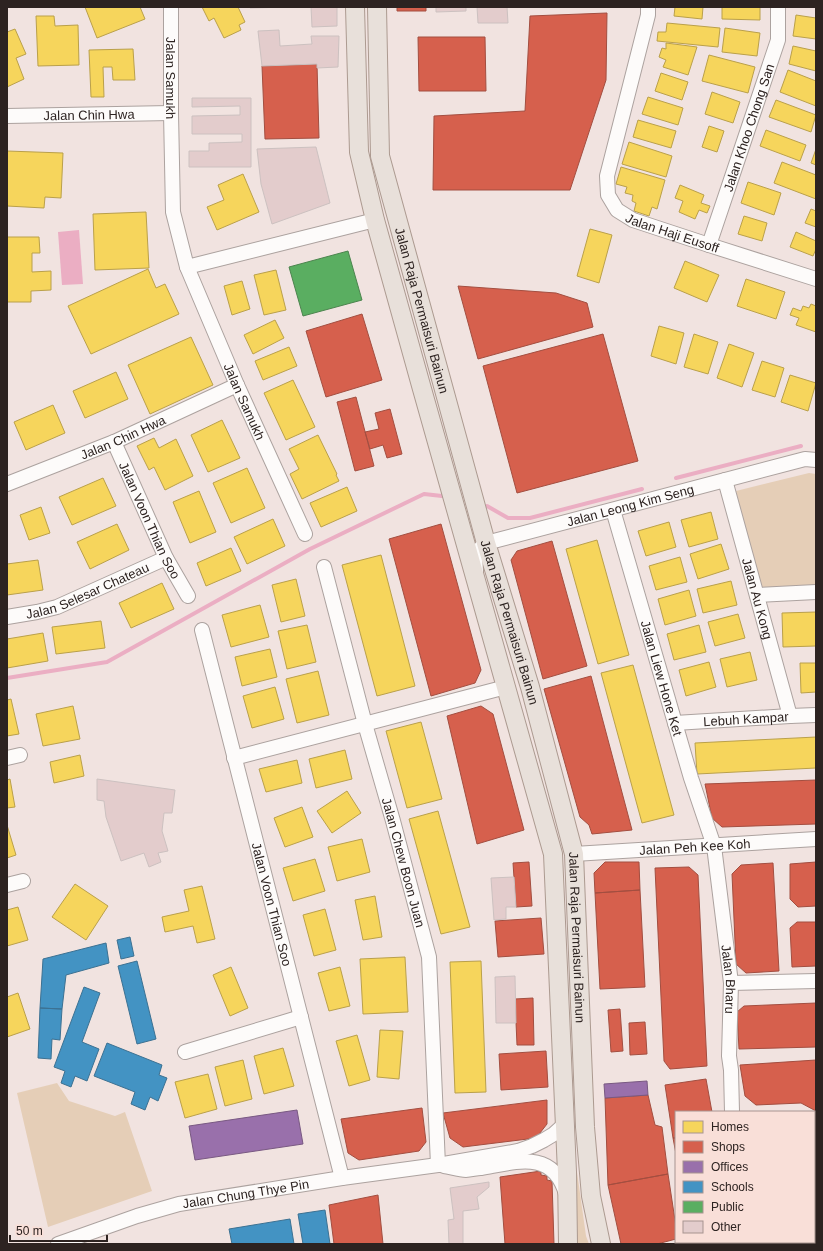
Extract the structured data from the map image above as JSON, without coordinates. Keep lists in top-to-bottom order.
{
  "streets": {
    "main road": ["Jalan Raja Permaisuri Bainun"],
    "street": [
      "Jalan Samukh",
      "Jalan Chin Hwa",
      "Jalan Khoo Chong San",
      "Jalan Haji Eusoff",
      "Jalan Leong Kim Seng",
      "Jalan Voon Thian Soo",
      "Jalan Selesar Chateau",
      "Jalan Au Kong",
      "Jalan Liew Hone Ket",
      "Lebuh Kampar",
      "Jalan Peh Kee Koh",
      "Jalan Chew Boon Juan",
      "Jalan Bharu",
      "Jalan Chung Thye Pin"
    ]
  },
  "crossings": [
    ["Jalan Samukh", "Jalan Chin Hwa"],
    ["Jalan Chin Hwa", "Jalan Voon Thian Soo"],
    ["Jalan Khoo Chong San", "Jalan Haji Eusoff"],
    ["Jalan Raja Permaisuri Bainun", "Jalan Leong Kim Seng"],
    ["Jalan Raja Permaisuri Bainun", "Jalan Peh Kee Koh"],
    ["Jalan Raja Permaisuri Bainun", "Jalan Chung Thye Pin"],
    ["Jalan Leong Kim Seng", "Jalan Au Kong"],
    ["Jalan Leong Kim Seng", "Jalan Liew Hone Ket"],
    ["Jalan Voon Thian Soo", "Jalan Selesar Chateau"],
    ["Jalan Voon Thian Soo", "Jalan Chung Thye Pin"],
    ["Jalan Au Kong", "Lebuh Kampar"],
    ["Jalan Liew Hone Ket", "Lebuh Kampar"],
    ["Jalan Liew Hone Ket", "Jalan Peh Kee Koh"],
    ["Jalan Liew Hone Ket", "Jalan Bharu"],
    ["Jalan Peh Kee Koh", "Jalan Bharu"],
    ["Jalan Chew Boon Juan", "Jalan Chung Thye Pin"]
  ],
  "legend": [
    "Homes",
    "Shops",
    "Offices",
    "Schools",
    "Public",
    "Other"
  ],
  "scale_bar": "50 m"
}
